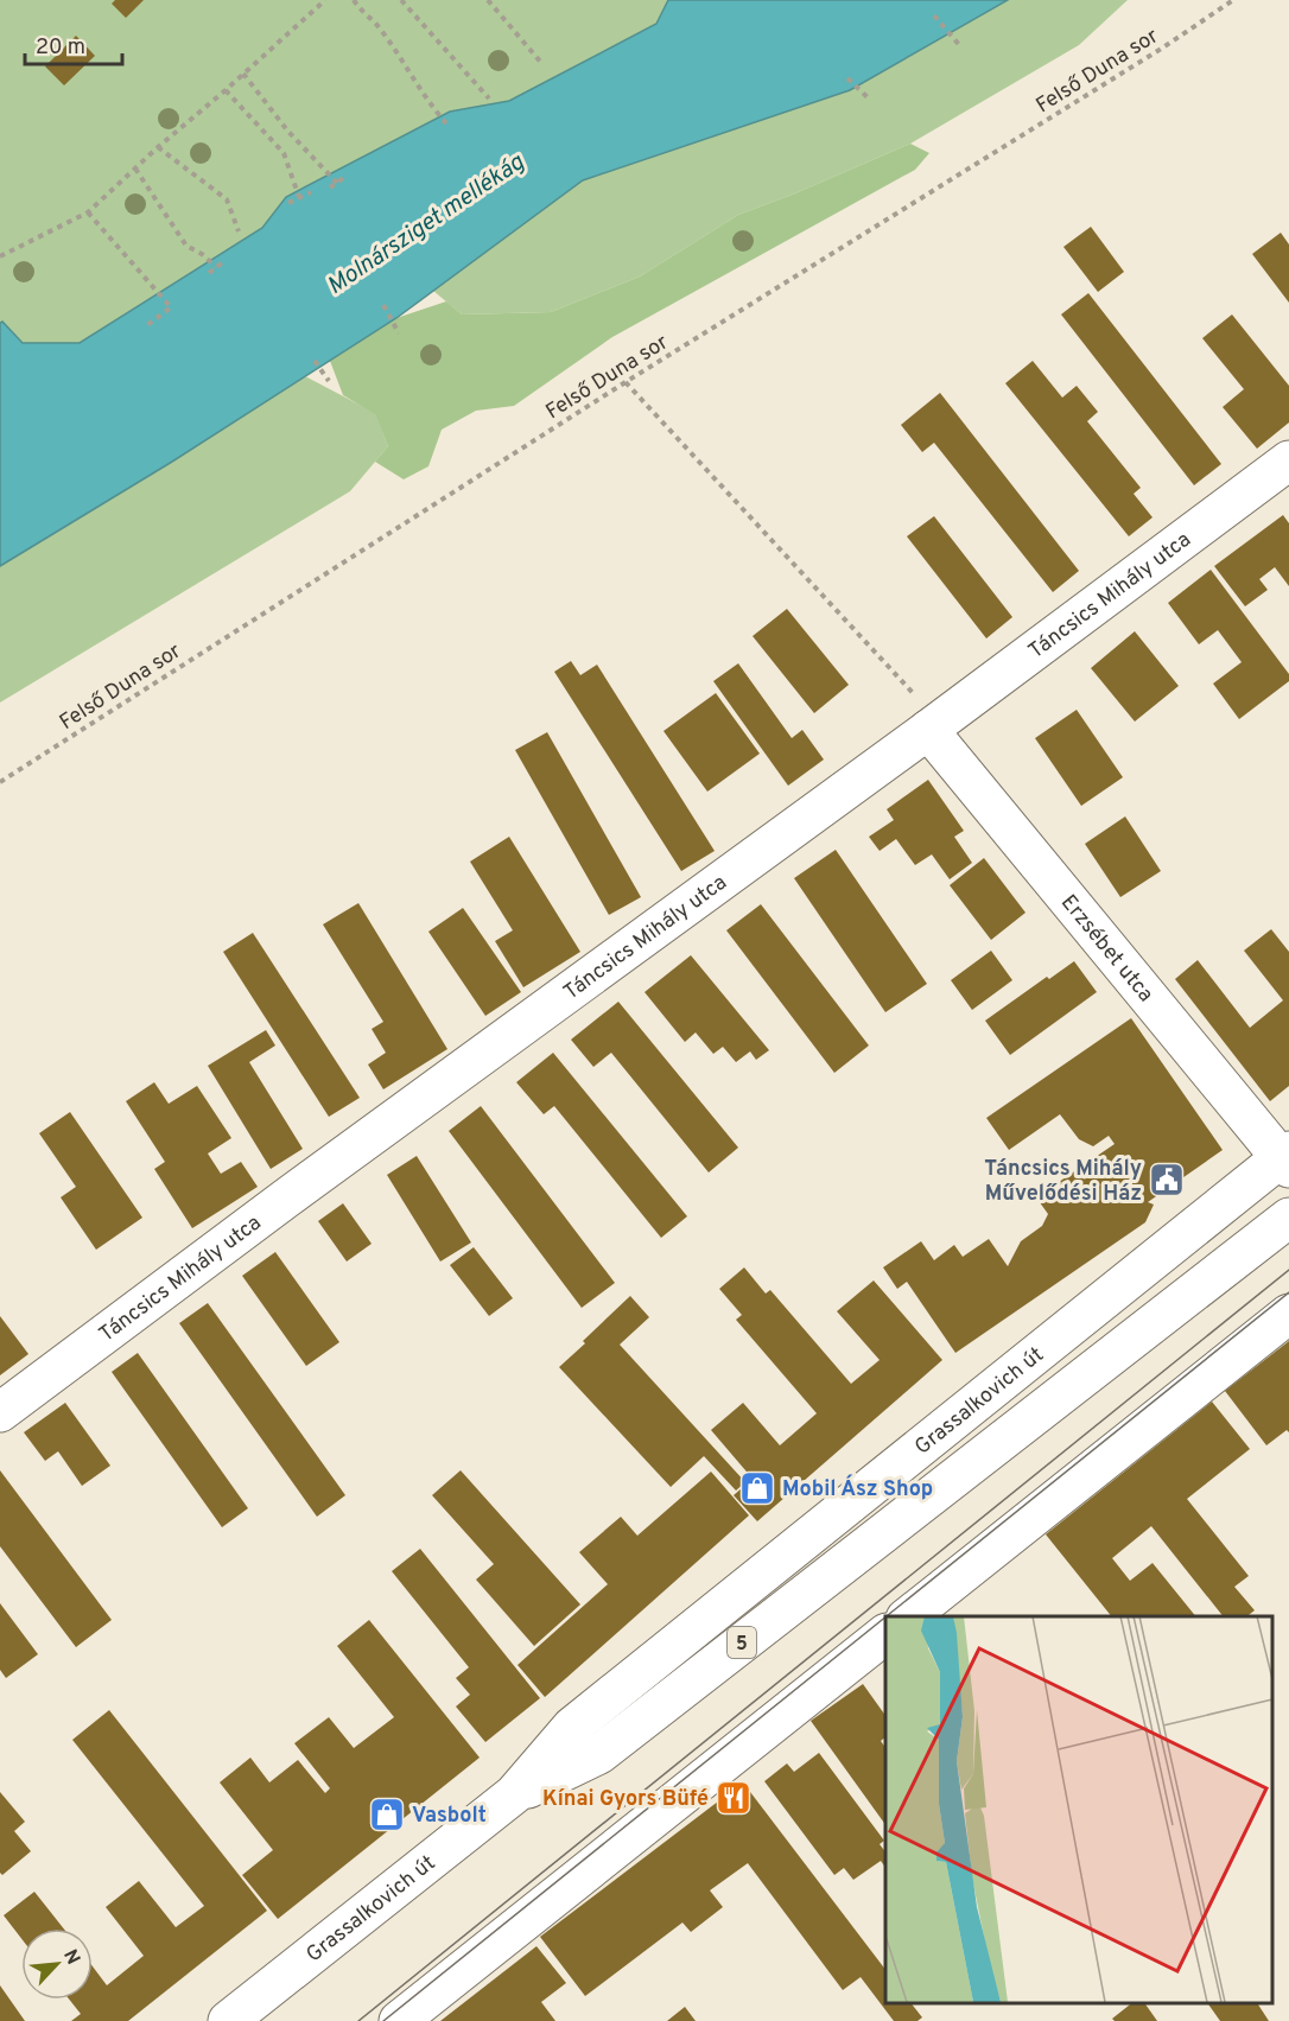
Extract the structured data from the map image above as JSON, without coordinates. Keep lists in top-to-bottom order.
{
  "streets": {
    "main road": [
      "Táncsics Mihály utca",
      "Erzsébet utca",
      "Grassalkovich út",
      "5"
    ],
    "path": ["Felső Duna sor"]
  },
  "crossings": [
    ["Táncsics Mihály utca", "Erzsébet utca"],
    ["Erzsébet utca", "Grassalkovich út"]
  ],
  "water": ["Molnársziget mellékág"],
  "places": {
    "public building": ["Táncsics Mihály Művelődési Ház"],
    "shop": ["Mobil Ász Shop", "Vasbolt"],
    "restaurant": ["Kínai Gyors Büfé"]
  },
  "scale_bar": "20 m",
  "north": "top right"
}
